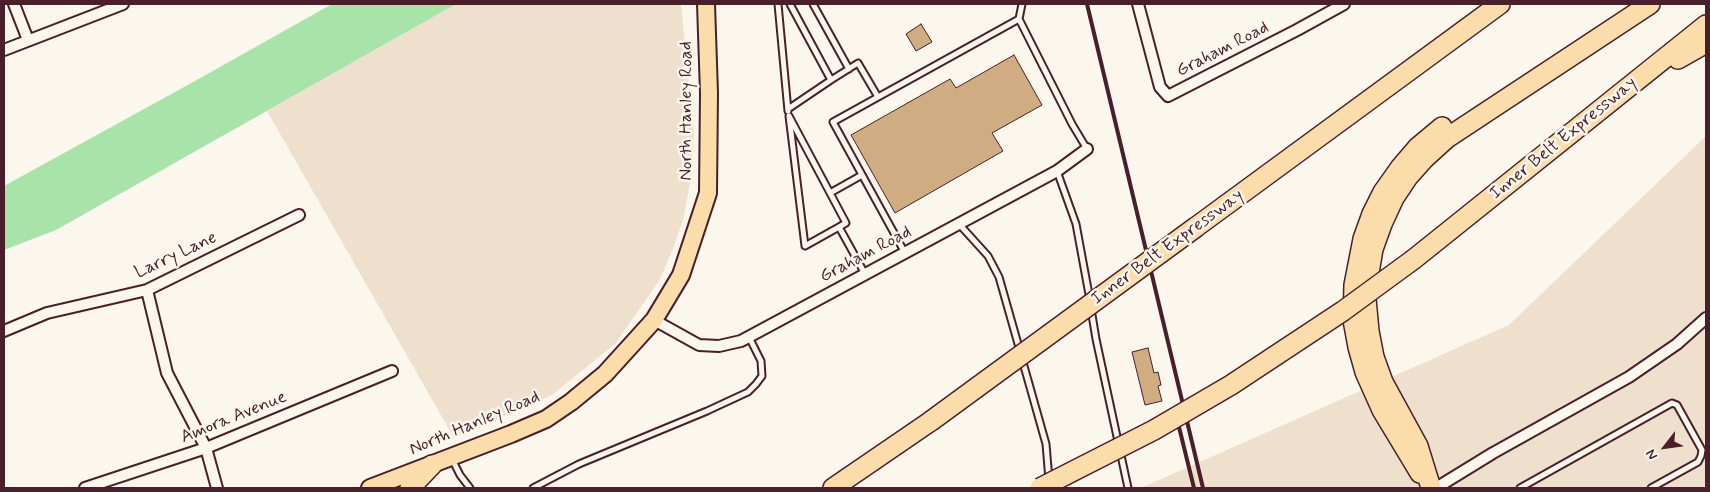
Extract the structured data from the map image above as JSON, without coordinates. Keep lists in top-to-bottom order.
{
  "streets": {
    "highway": ["Inner Belt Expressway"],
    "main road": ["North Hanley Road"],
    "street": ["Graham Road", "Larry Lane", "Amora Avenue"]
  },
  "crossings": [
    ["Graham Road", "North Hanley Road"]
  ],
  "north": "bottom left"
}
